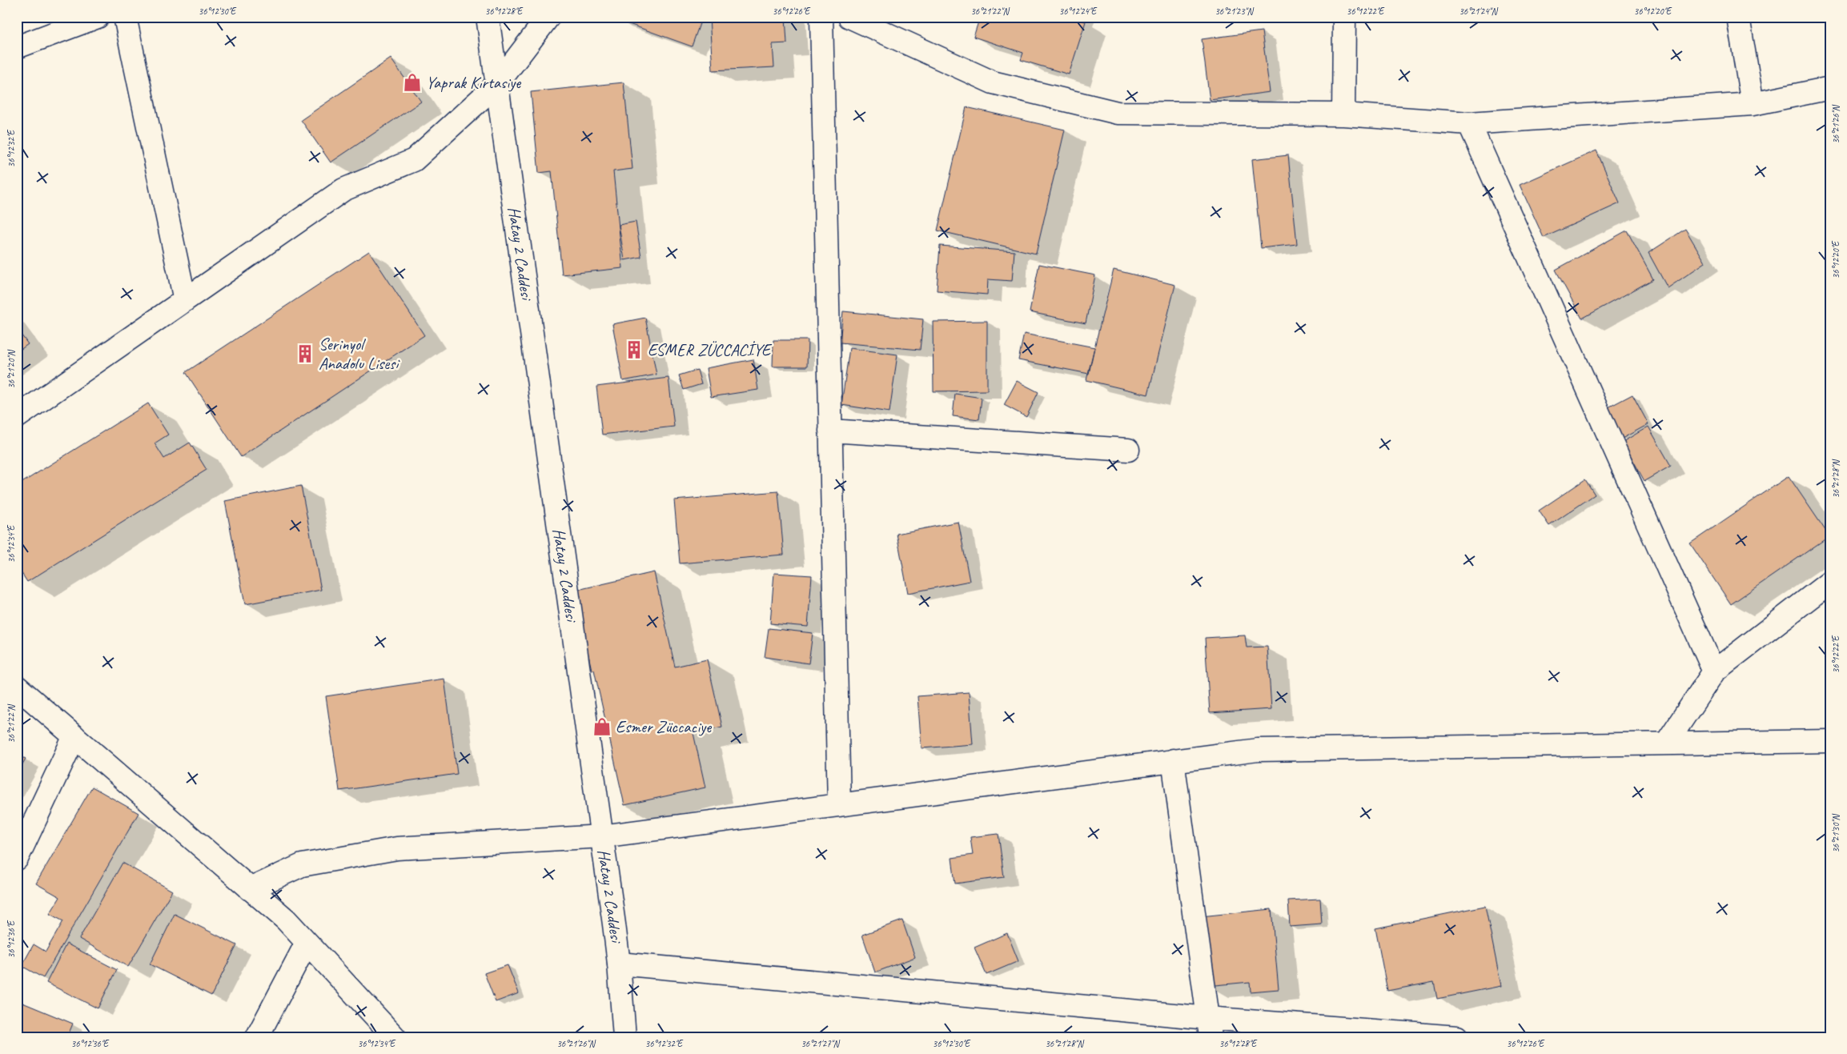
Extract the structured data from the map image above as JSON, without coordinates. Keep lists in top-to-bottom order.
{
  "streets": {
    "street": ["Hatay 2 Caddesi"]
  },
  "places": {
    "shop": ["Yaprak Kırtasiye", "Esmer Züccaciye"],
    "building": ["ESMER ZÜCCACİYE", "Serinyol Anadolu Lisesi"]
  },
  "coordinates": [
    "36°12'30\"E",
    "36°12'28\"E",
    "36°12'26\"E",
    "36°21'22\"N",
    "36°12'24\"E",
    "36°21'23\"N",
    "36°12'22\"E",
    "36°21'24\"N",
    "36°12'20\"E",
    "36°21'26\"N",
    "36°12'32\"E",
    "36°21'20\"N",
    "36°21'28\"N",
    "36°12'34\"E",
    "36°21'30\"N",
    "36°12'36\"E",
    "36°21'27\"N"
  ]
}
